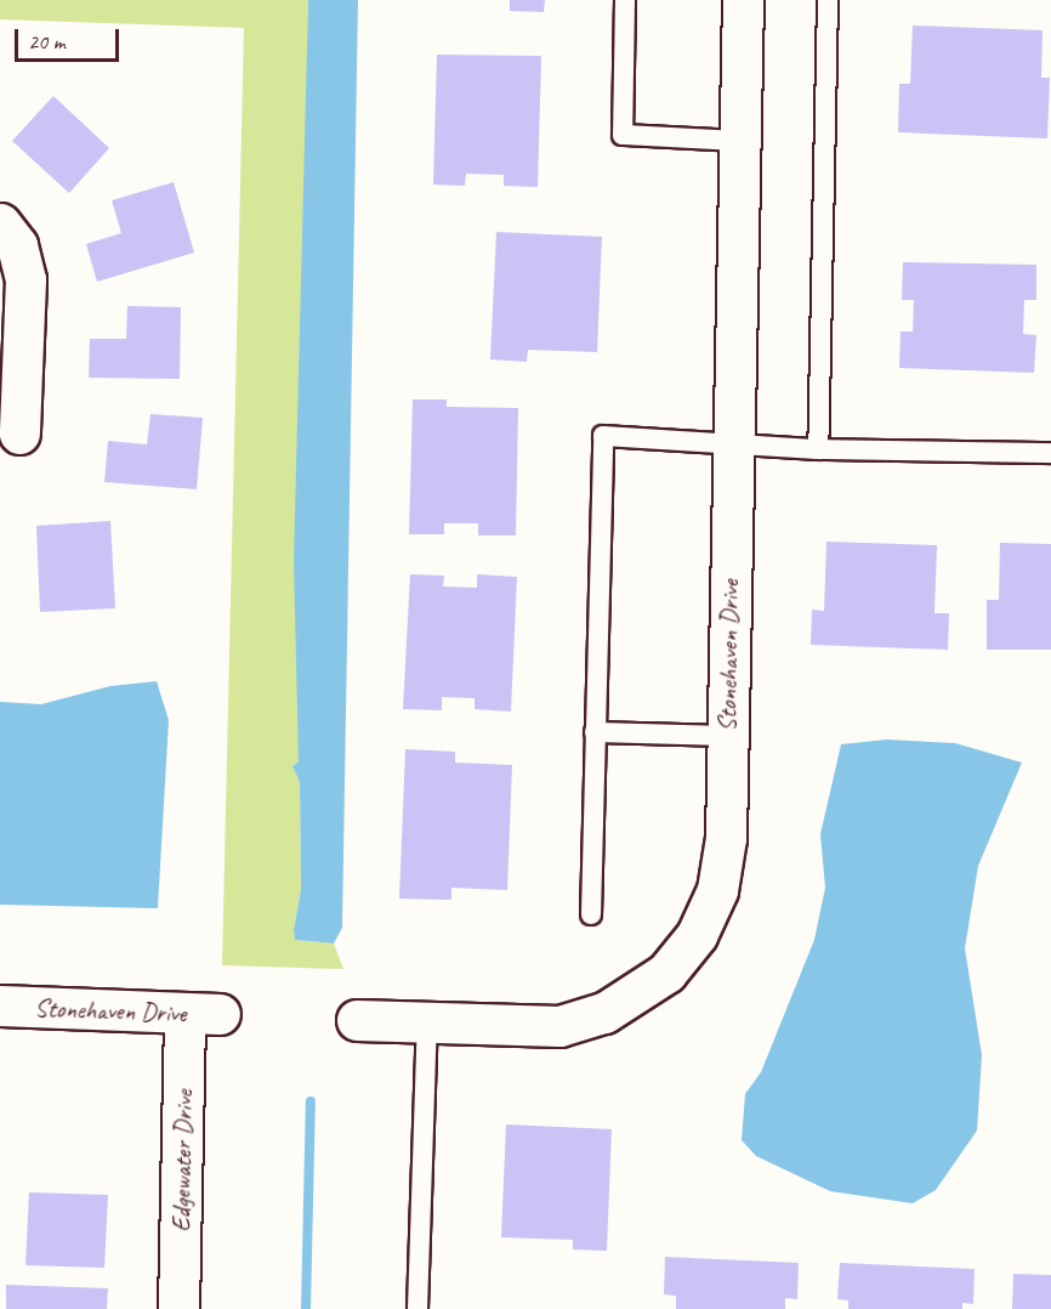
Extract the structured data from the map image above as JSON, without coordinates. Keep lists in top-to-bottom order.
{
  "streets": {
    "street": ["Stonehaven Drive", "Edgewater Drive"]
  },
  "crossings": [
    ["Stonehaven Drive", "Edgewater Drive"]
  ],
  "scale_bar": "20 m"
}
